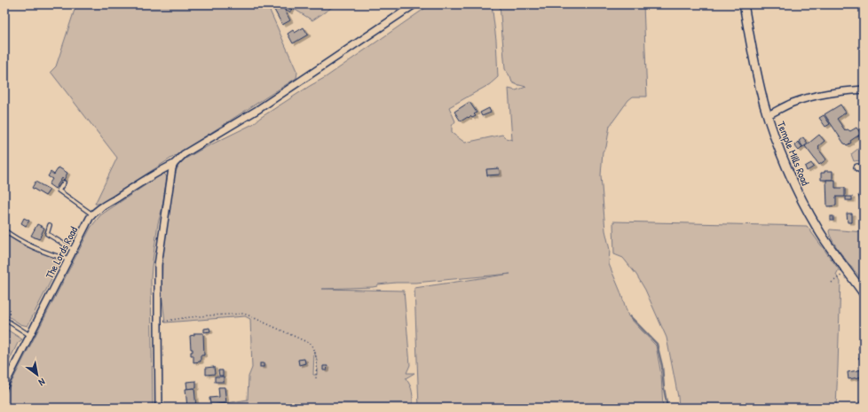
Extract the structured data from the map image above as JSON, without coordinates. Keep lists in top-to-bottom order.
{
  "streets": {
    "street": ["Temple Mills Road", "The Lords Road"]
  },
  "north": "bottom right"
}
